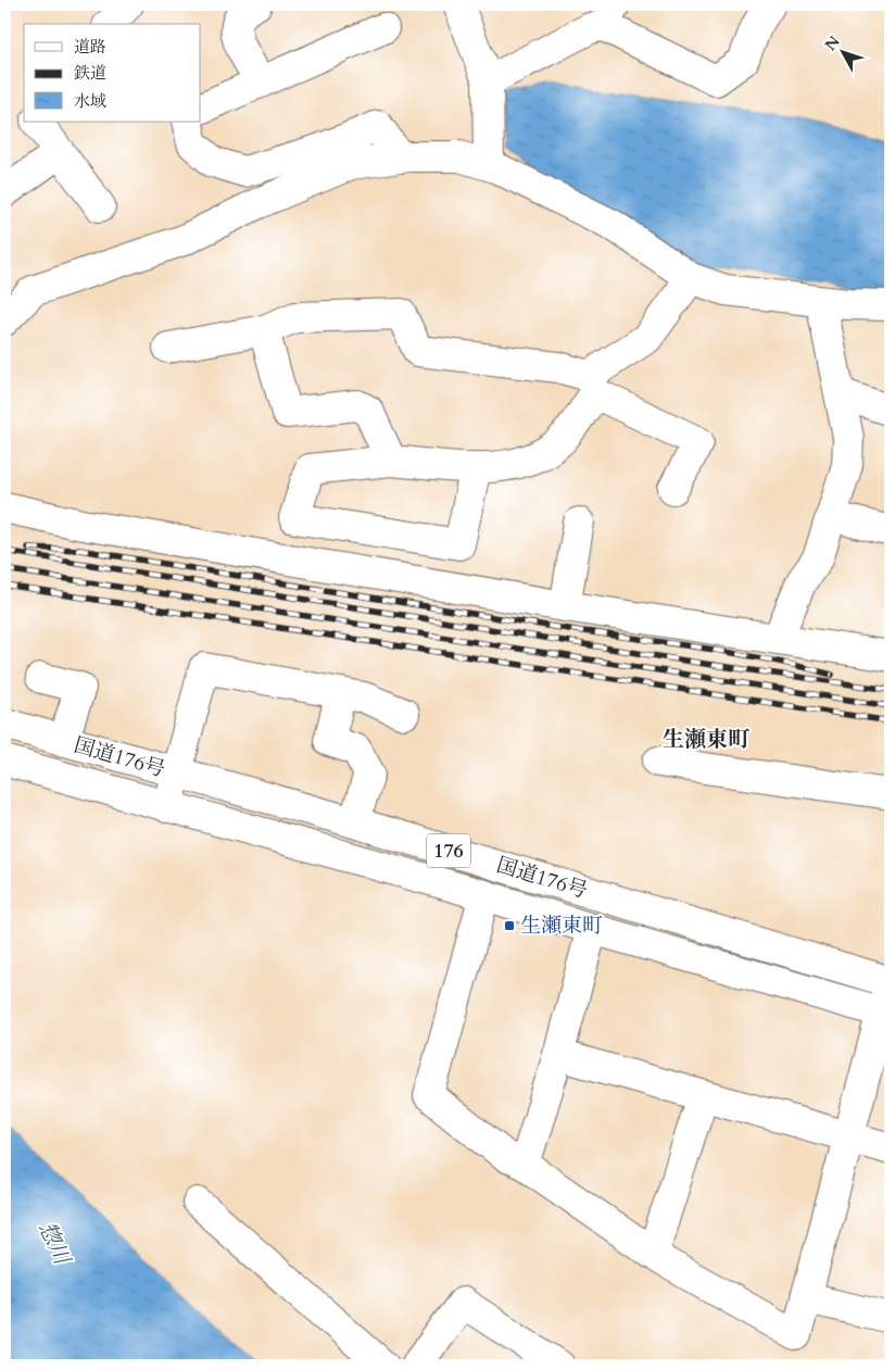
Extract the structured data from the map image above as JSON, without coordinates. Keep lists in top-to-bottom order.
{
  "streets": {
    "main road": ["国道176号", "176"]
  },
  "districts": ["生瀬東町"],
  "water": ["惣川"],
  "places": {
    "transit": ["生瀬東町"]
  },
  "legend": ["道路", "鉄道", "水域"],
  "north": "top left"
}
